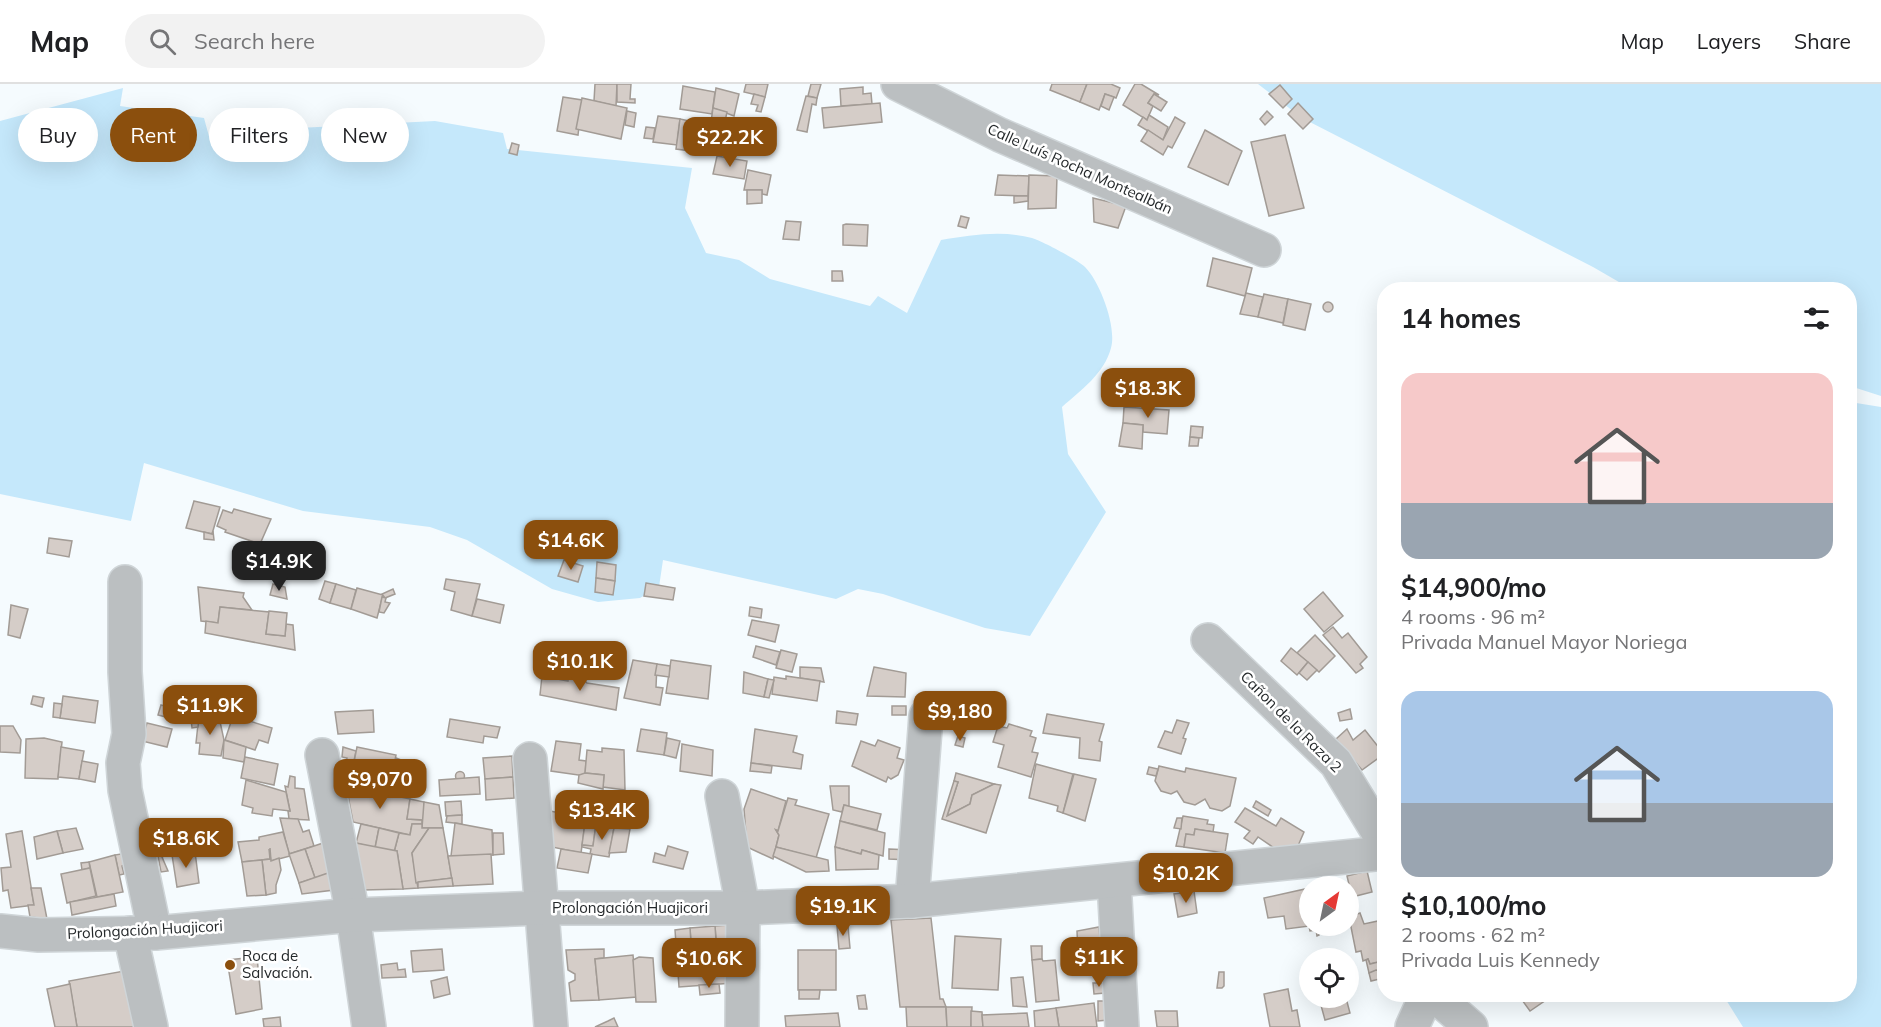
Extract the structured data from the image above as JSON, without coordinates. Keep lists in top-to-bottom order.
{
  "streets": {
    "street": ["Calle Luís Rocha Montealbán", "Cañon de la Raza 2", "Prolongación Huajicori"]
  },
  "places": ["Roca de Salvación."],
  "north": "top right",
  "page": {
    "header": "Map",
    "search": "Search here",
    "nav": ["Map", "Layers", "Share"],
    "chip": [
      "Buy",
      "Rent",
      "Filters",
      "New"
    ],
    "price": [
      "$22.2K",
      "$18.3K",
      "$14.6K",
      "$14.9K",
      "$10.1K",
      "$11.9K",
      "$9,180",
      "$9,070",
      "$13.4K",
      "$18.6K",
      "$10.2K",
      "$19.1K",
      "$11K",
      "$10.6K"
    ],
    "heading": "14 homes",
    "list": [
      {
        "name": "$14,900/mo",
        "note": "4 rooms · 96 m² · Privada Manuel Mayor Noriega"
      },
      {
        "name": "$10,100/mo",
        "note": "2 rooms · 62 m² · Privada Luis Kennedy"
      }
    ]
  }
}
